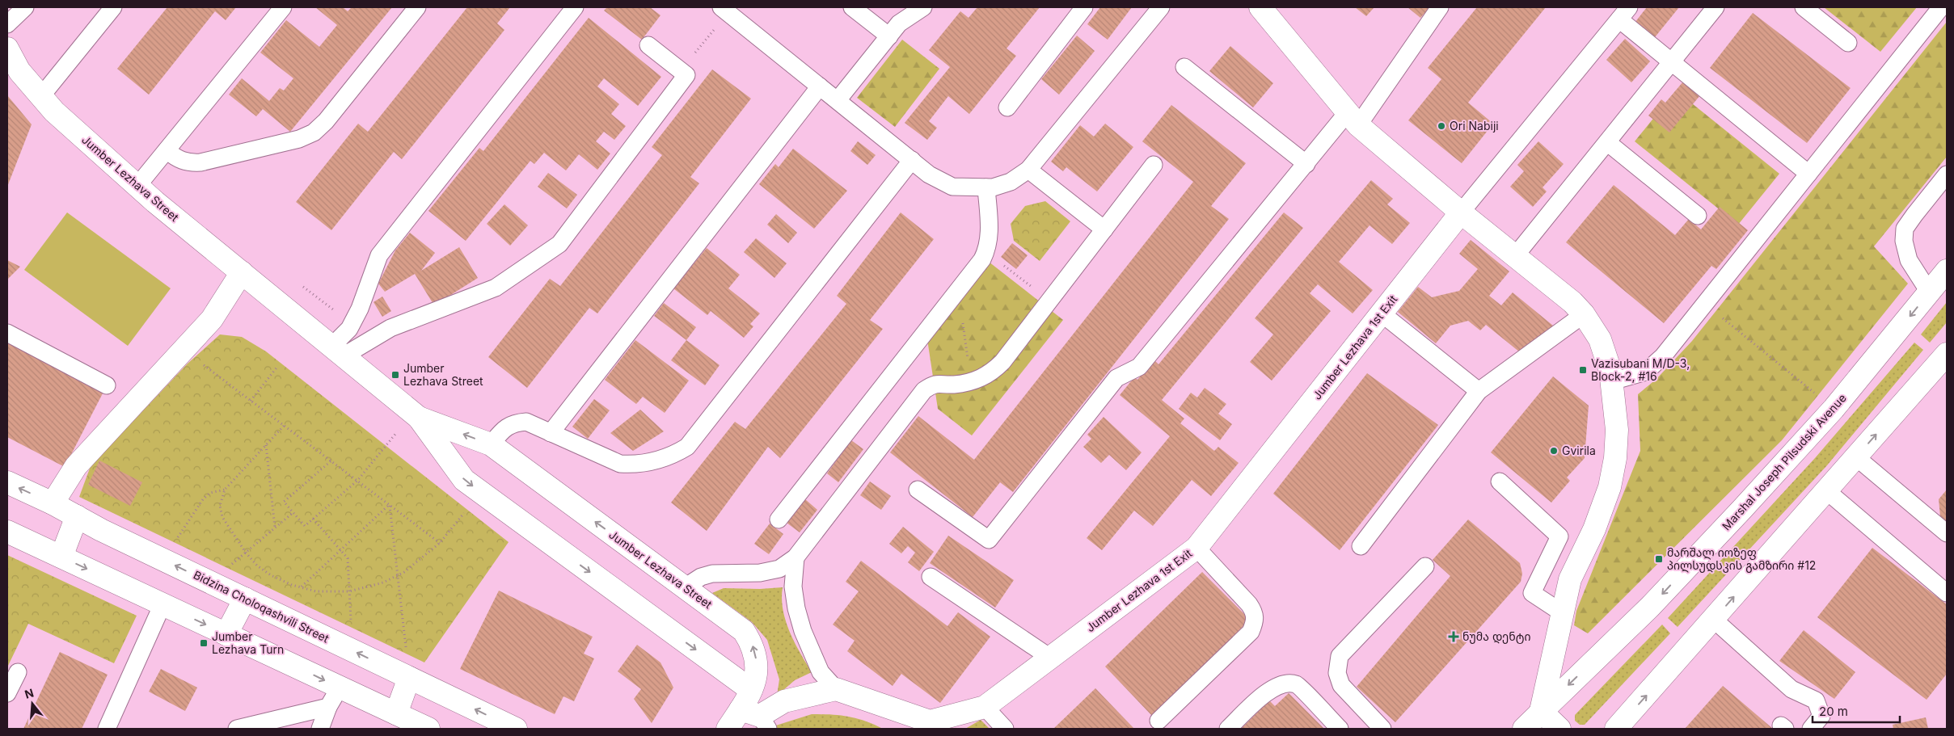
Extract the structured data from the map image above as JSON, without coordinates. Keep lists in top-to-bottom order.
{
  "streets": {
    "street": [
      "Jumber Lezhava Street",
      "Jumber Lezhava 1st Exit",
      "Marshal Joseph Pilsudski Avenue",
      "Bidzina Choloqashvili Street"
    ]
  },
  "places": {
    "other": ["Ori Nabiji", "Gvirila"],
    "transit": [
      "Vazisubani M/D-3, Block-2, #16",
      "Jumber Lezhava Street",
      "მარშალ იოზეფ პილსუდსკის გამზირი #12",
      "Jumber Lezhava Turn"
    ],
    "health": ["ნუმა დენტი"]
  },
  "scale_bar": "20 m",
  "north": "top"
}
